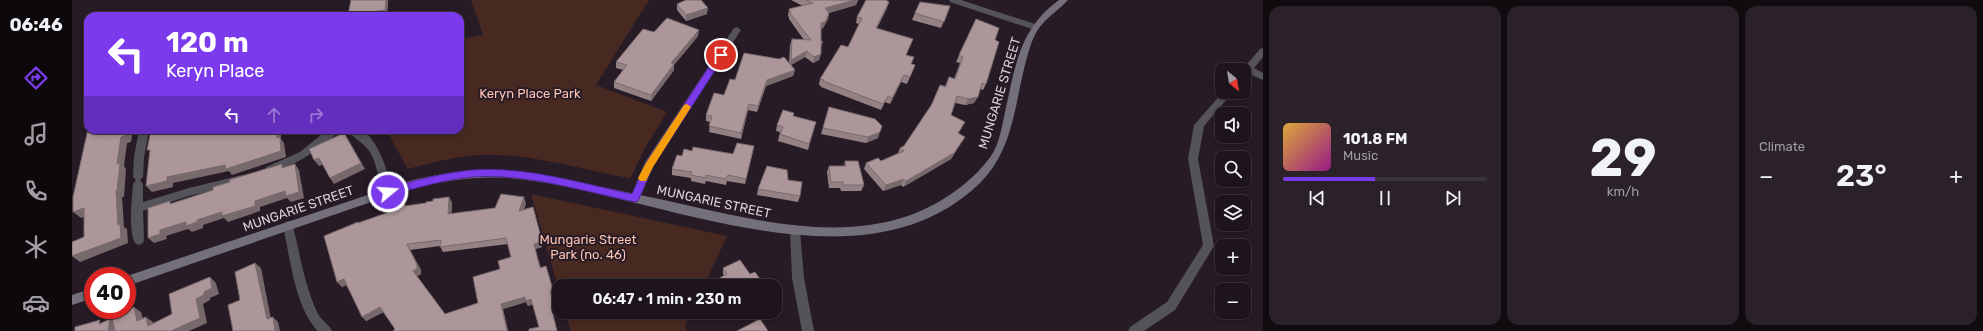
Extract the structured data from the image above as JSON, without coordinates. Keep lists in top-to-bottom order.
{
  "streets": {
    "street": ["MUNGARIE STREET"]
  },
  "parks": ["Keryn Place Park", "Mungarie Street Park (no. 46)"],
  "north": "bottom right",
  "page": {
    "tabs": "06:46",
    "tile": [
      ["29", "km/h"],
      "Climate"
    ],
    "turn": ["120 m", "Keryn Place"],
    "map_buttons": ["+", "−"],
    "song": ["101.8 FM", "Music"],
    "heat": ["−", "23°", "+"],
    "limit": "40",
    "trip": "06:47 · 1 min · 230 m"
  }
}
